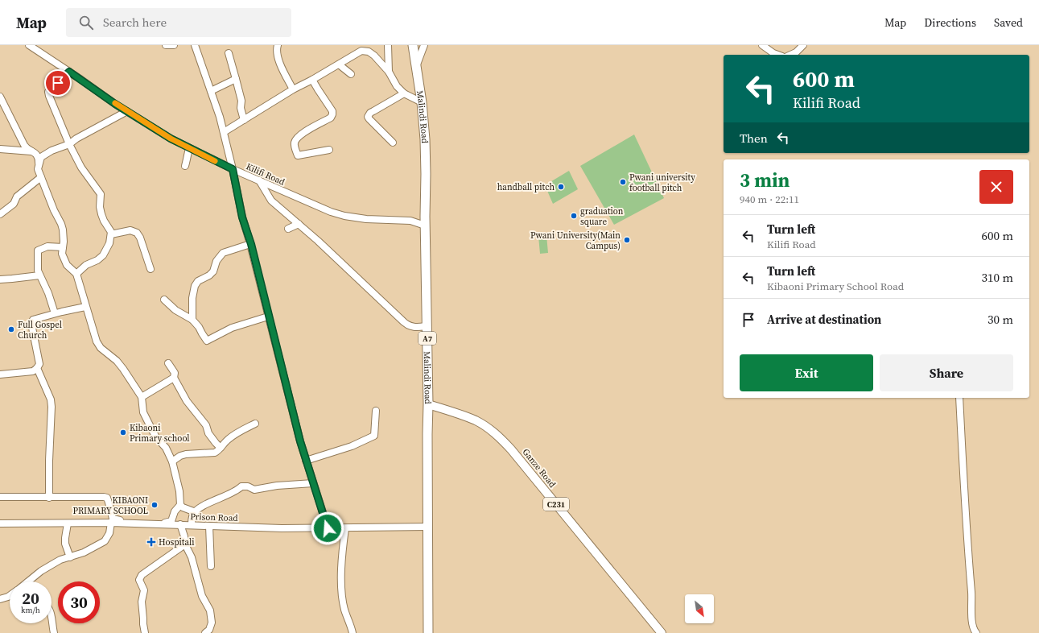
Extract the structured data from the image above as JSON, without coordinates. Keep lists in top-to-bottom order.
{
  "streets": {
    "highway": ["Malindi Road", "A7"],
    "main road": ["Ganze Road", "C231"],
    "street": ["Kilifi Road", "Prison Road"]
  },
  "crossings": [
    ["Malindi Road", "Kilifi Road"],
    ["Malindi Road", "Ganze Road"],
    ["Malindi Road", "Prison Road"]
  ],
  "places": {
    "other": [
      "Pwani university football pitch",
      "handball pitch",
      "graduation square",
      "Pwani University(Main Campus)",
      "Full Gospel Church",
      "Kibaoni Primary school",
      "KIBAONI PRIMARY SCHOOL"
    ],
    "health": ["Hospitali"]
  },
  "north": "bottom right",
  "page": {
    "header": "Map",
    "search": "Search here",
    "nav": ["Map", "Directions", "Saved"],
    "turn": ["600 m", "Kilifi Road"],
    "then": "Then",
    "heading": ["3 min", "940 m · 22:11"],
    "list": [
      {
        "name": "Turn left",
        "note": "Kilifi Road",
        "value": "600 m"
      },
      {
        "name": "Turn left",
        "note": "Kibaoni Primary School Road",
        "value": "310 m"
      },
      {
        "name": "Arrive at destination",
        "value": "30 m"
      }
    ],
    "buttons": ["Exit", "Share"],
    "speed": "20 km/h",
    "limit": "30"
  }
}
